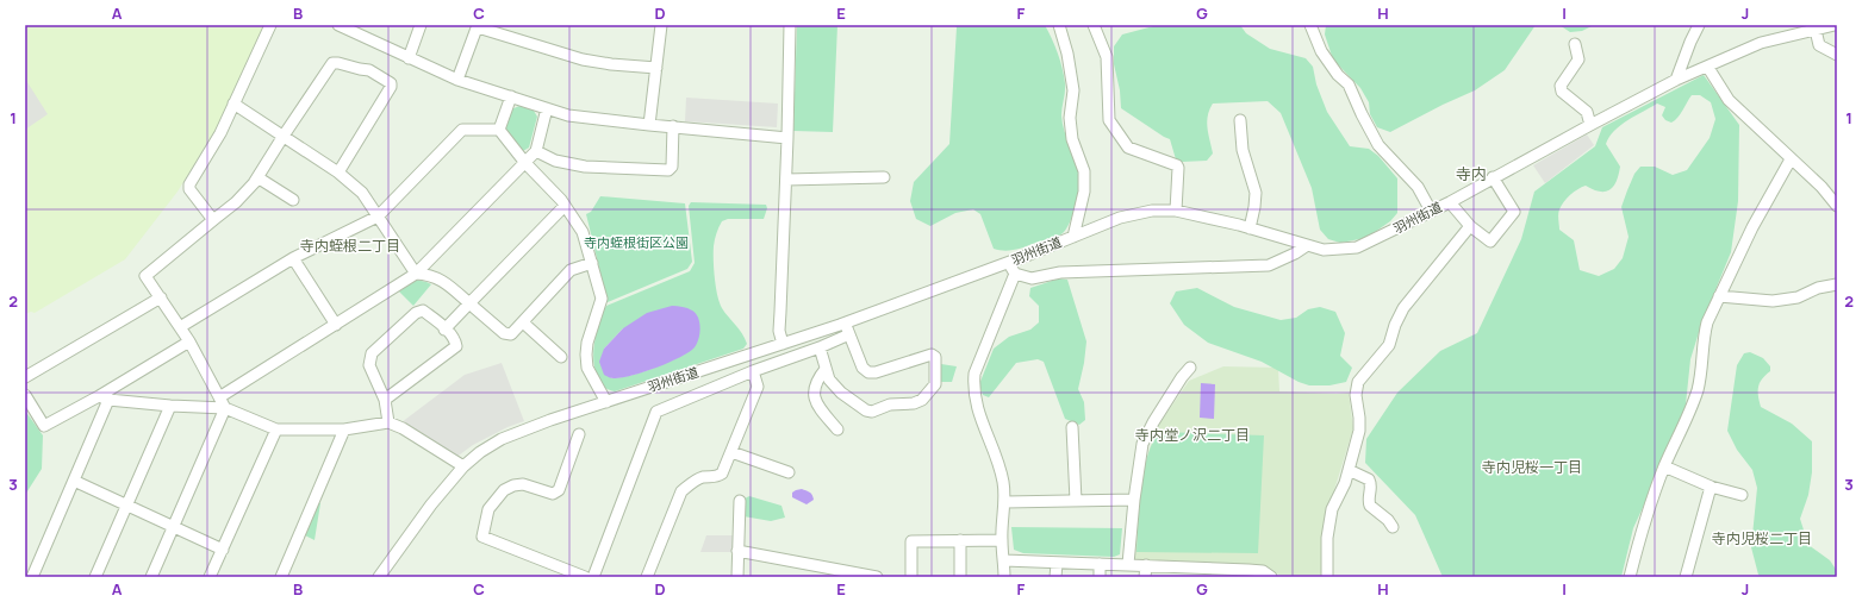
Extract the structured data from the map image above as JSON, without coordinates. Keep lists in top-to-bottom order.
{
  "streets": {
    "street": ["羽州街道"]
  },
  "districts": [
    "寺内",
    "寺内蛭根二丁目",
    "寺内堂ノ沢二丁目",
    "寺内児桜一丁目",
    "寺内児桜二丁目"
  ],
  "parks": ["寺内蛭根街区公園"],
  "grid": {
    "columns": [
      "A",
      "B",
      "C",
      "D",
      "E",
      "F",
      "G",
      "H",
      "I",
      "J"
    ],
    "rows": ["1", "2", "3"]
  }
}
